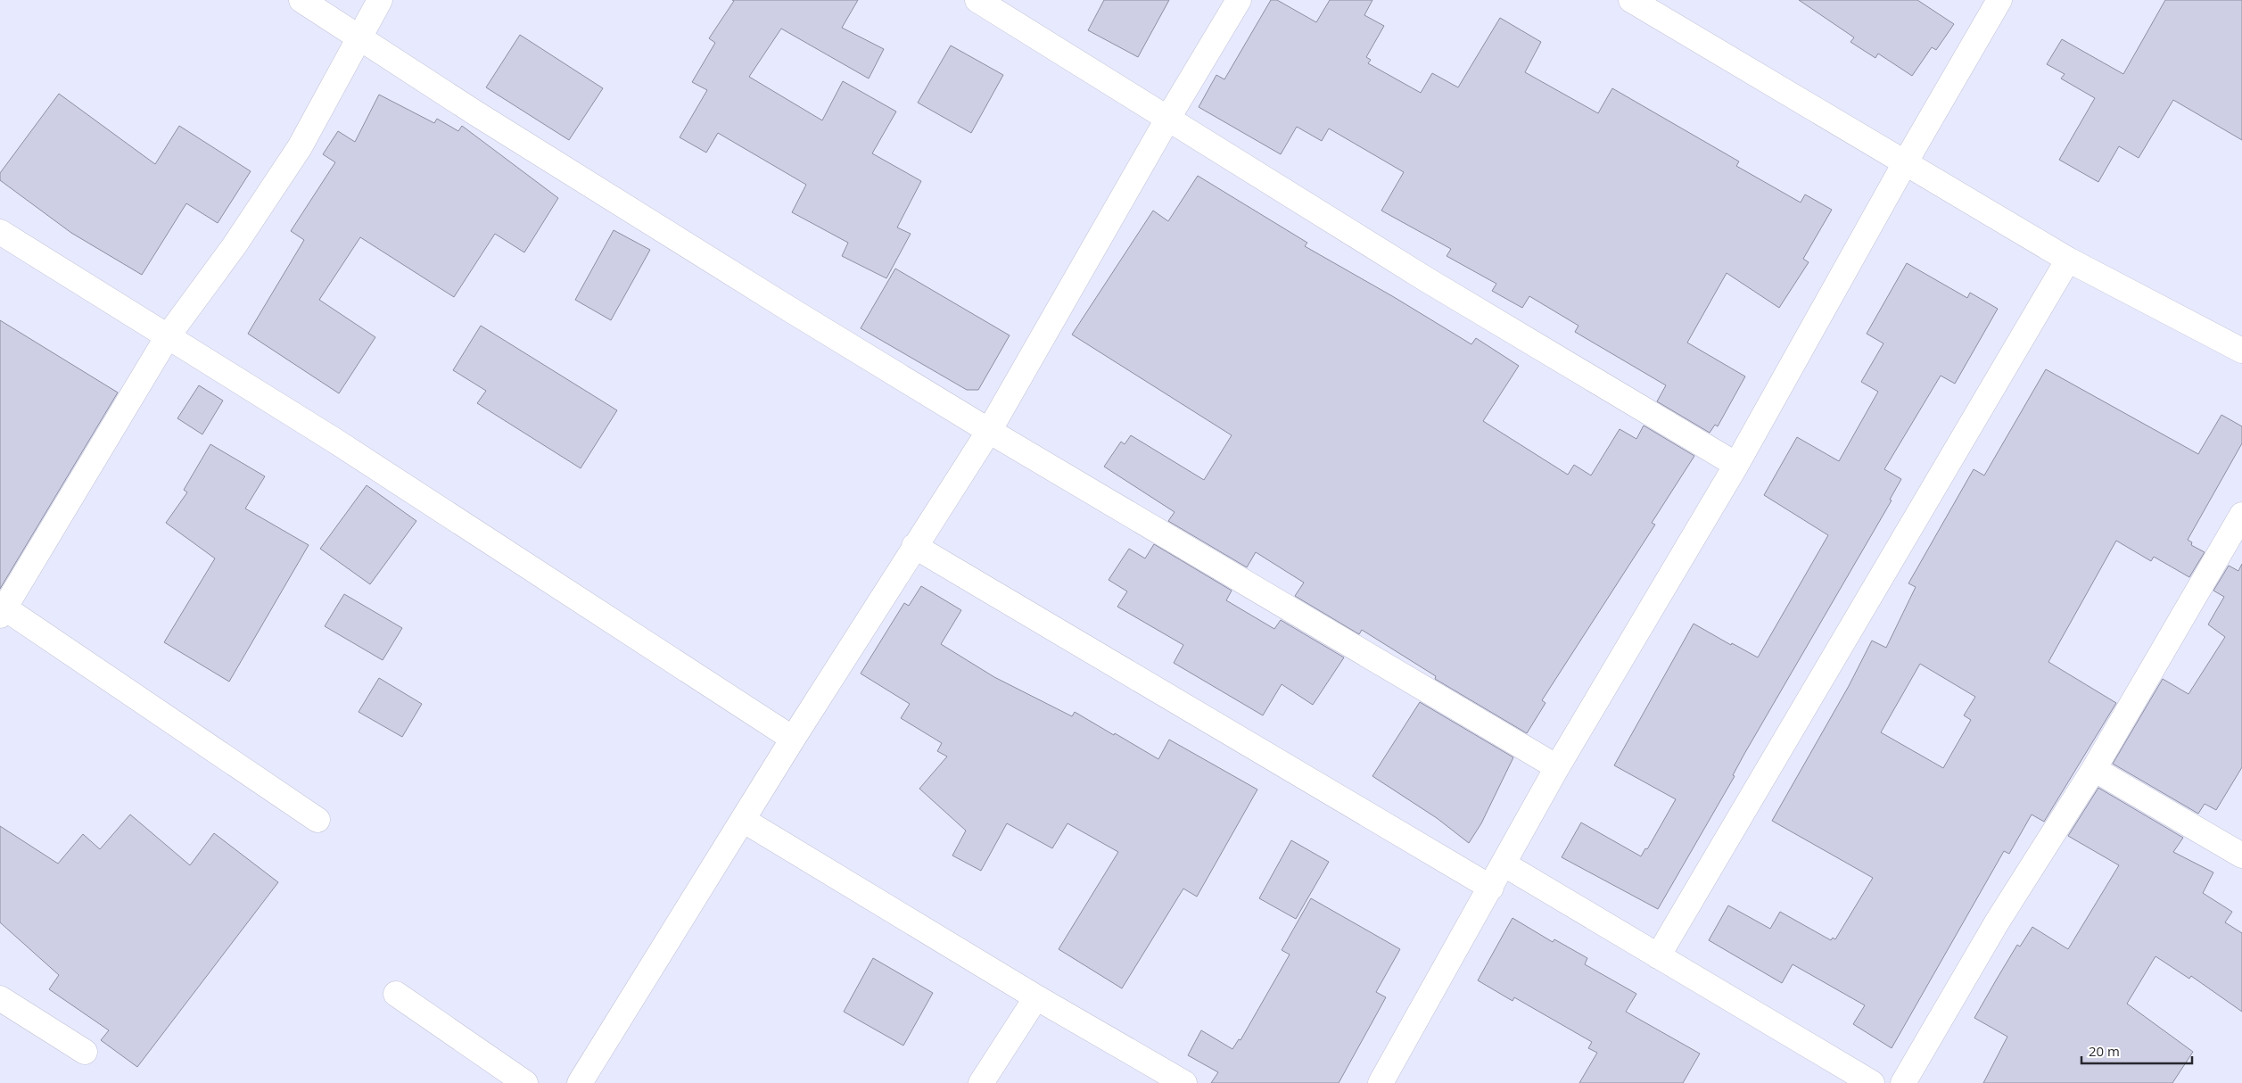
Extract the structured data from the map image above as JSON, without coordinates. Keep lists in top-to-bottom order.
{
  "scale_bar": "20 m"
}
